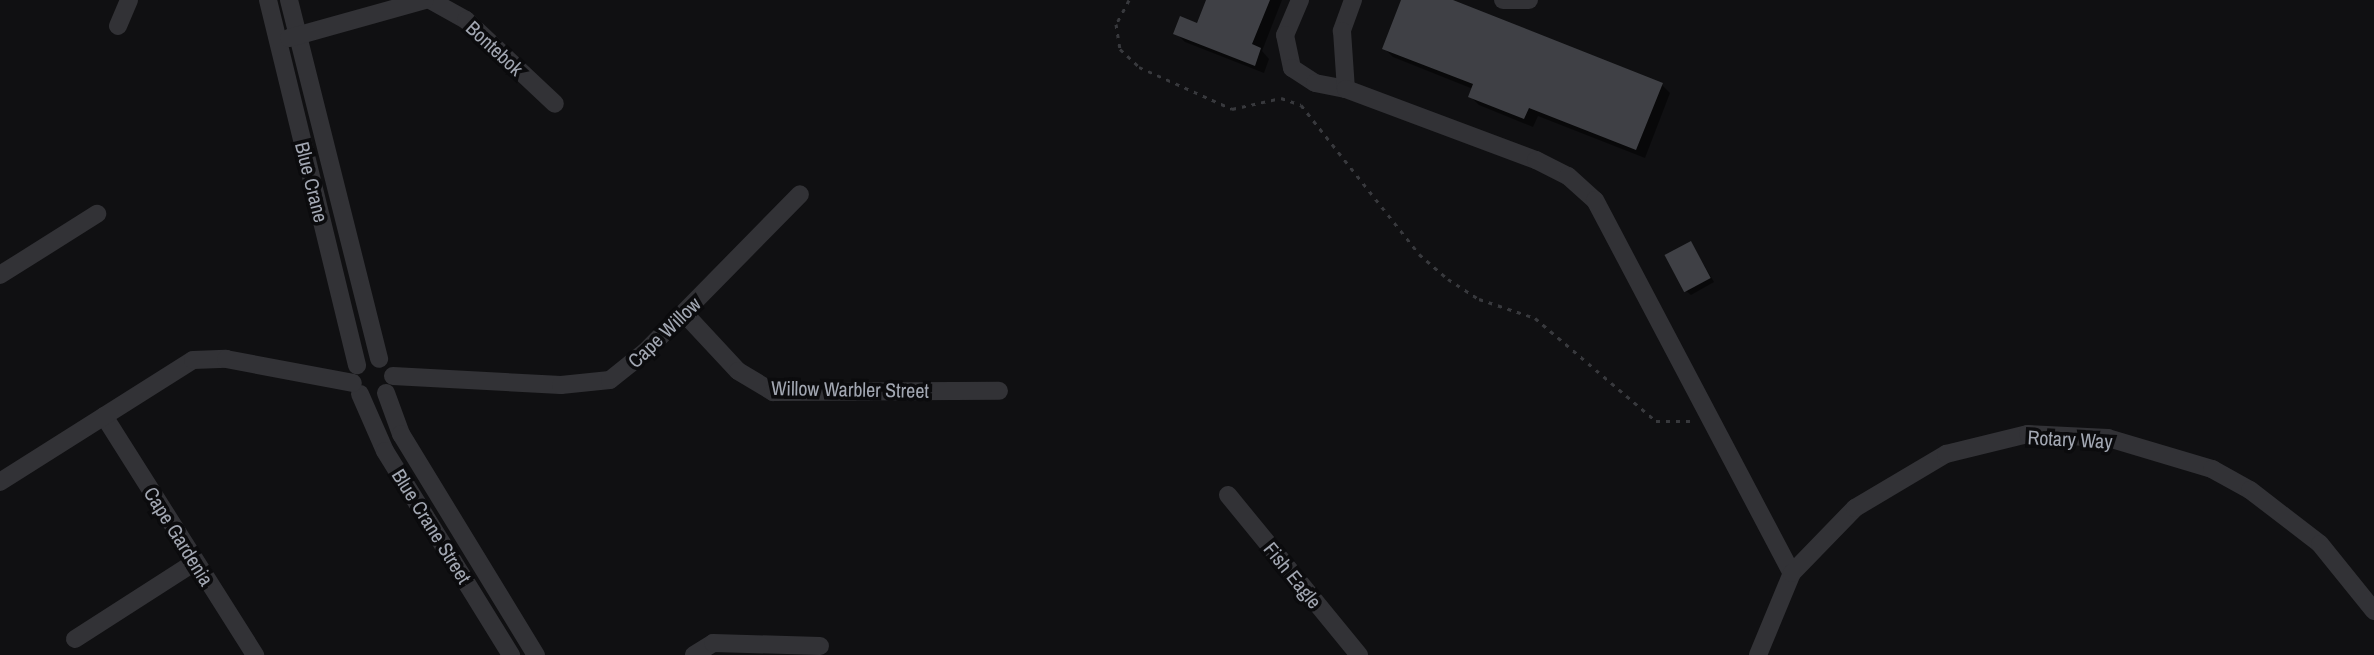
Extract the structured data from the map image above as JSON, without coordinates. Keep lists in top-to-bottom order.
{
  "streets": {
    "street": [
      "Bontebok",
      "Blue Crane",
      "Cape Willow",
      "Willow Warbler Street",
      "Rotary Way",
      "Blue Crane Street",
      "Cape Gardenia",
      "Fish Eagle"
    ]
  },
  "crossings": [
    ["Bontebok", "Blue Crane"],
    ["Blue Crane", "Blue Crane Street"],
    ["Cape Willow", "Willow Warbler Street"],
    ["Cape Willow", "Blue Crane Street"]
  ]
}
